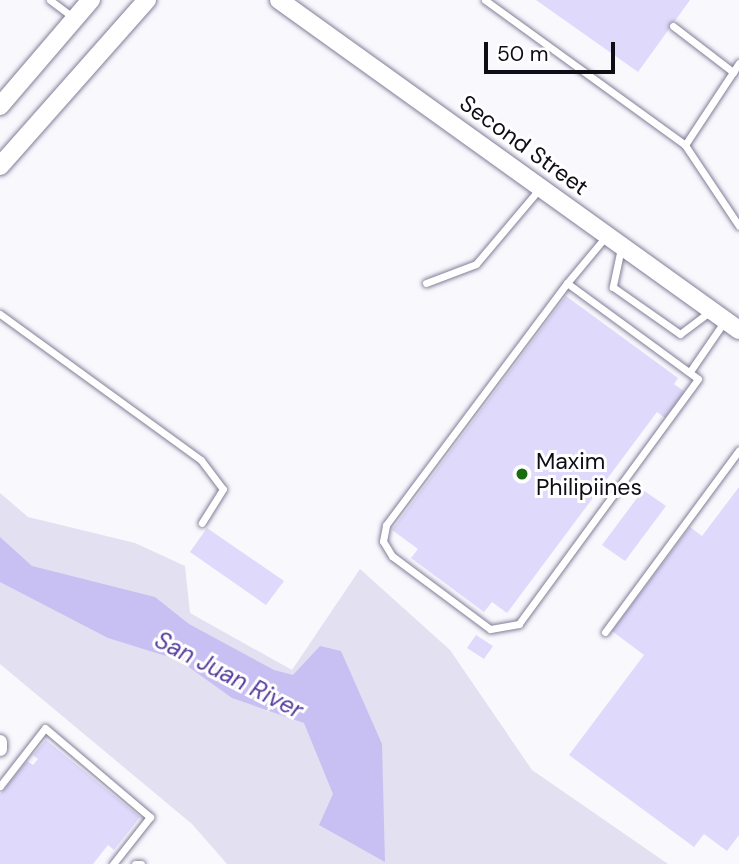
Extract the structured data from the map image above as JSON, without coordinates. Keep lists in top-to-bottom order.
{
  "streets": {
    "street": ["Second Street"]
  },
  "water": ["San Juan River"],
  "places": ["Maxim Philipiines"],
  "scale_bar": "50 m"
}
